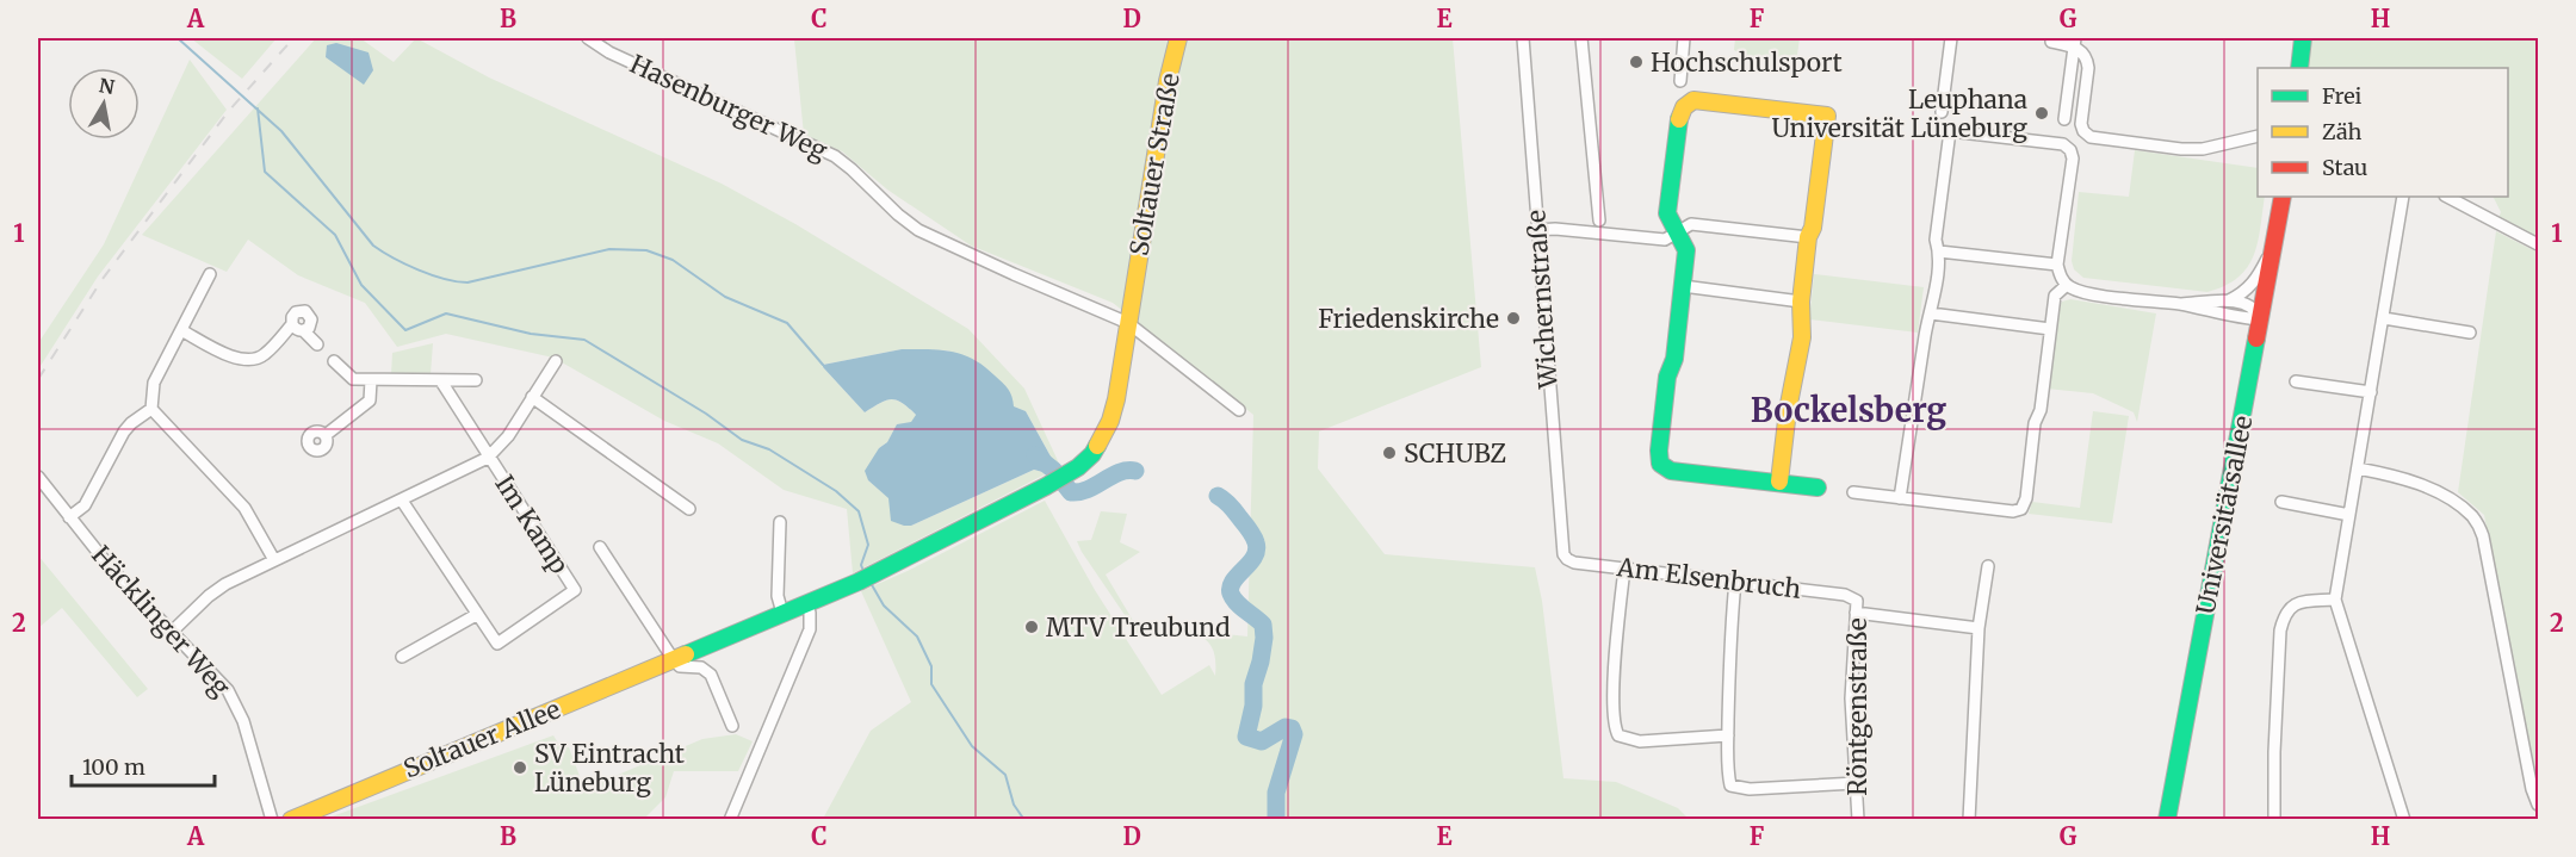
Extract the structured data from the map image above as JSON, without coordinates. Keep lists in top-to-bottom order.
{
  "streets": {
    "street": [
      "Hasenburger Weg",
      "Soltauer Straße",
      "Wichernstraße",
      "Universitätsallee",
      "Im Kamp",
      "Am Elsenbruch",
      "Häcklinger Weg",
      "Röntgenstraße",
      "Soltauer Allee"
    ]
  },
  "crossings": [
    ["Hasenburger Weg", "Soltauer Straße"],
    ["Hasenburger Weg", "Soltauer Allee"],
    ["Soltauer Straße", "Soltauer Allee"],
    ["Wichernstraße", "Am Elsenbruch"],
    ["Im Kamp", "Häcklinger Weg"],
    ["Am Elsenbruch", "Röntgenstraße"]
  ],
  "districts": ["Bockelsberg"],
  "places": [
    "Hochschulsport",
    "Leuphana Universität Lüneburg",
    "Friedenskirche",
    "SCHUBZ",
    "MTV Treubund",
    "SV Eintracht Lüneburg"
  ],
  "legend": ["Frei", "Zäh", "Stau"],
  "scale_bar": "100 m",
  "north": "top",
  "grid": {
    "columns": [
      "A",
      "B",
      "C",
      "D",
      "E",
      "F",
      "G",
      "H"
    ],
    "rows": ["1", "2"]
  }
}
